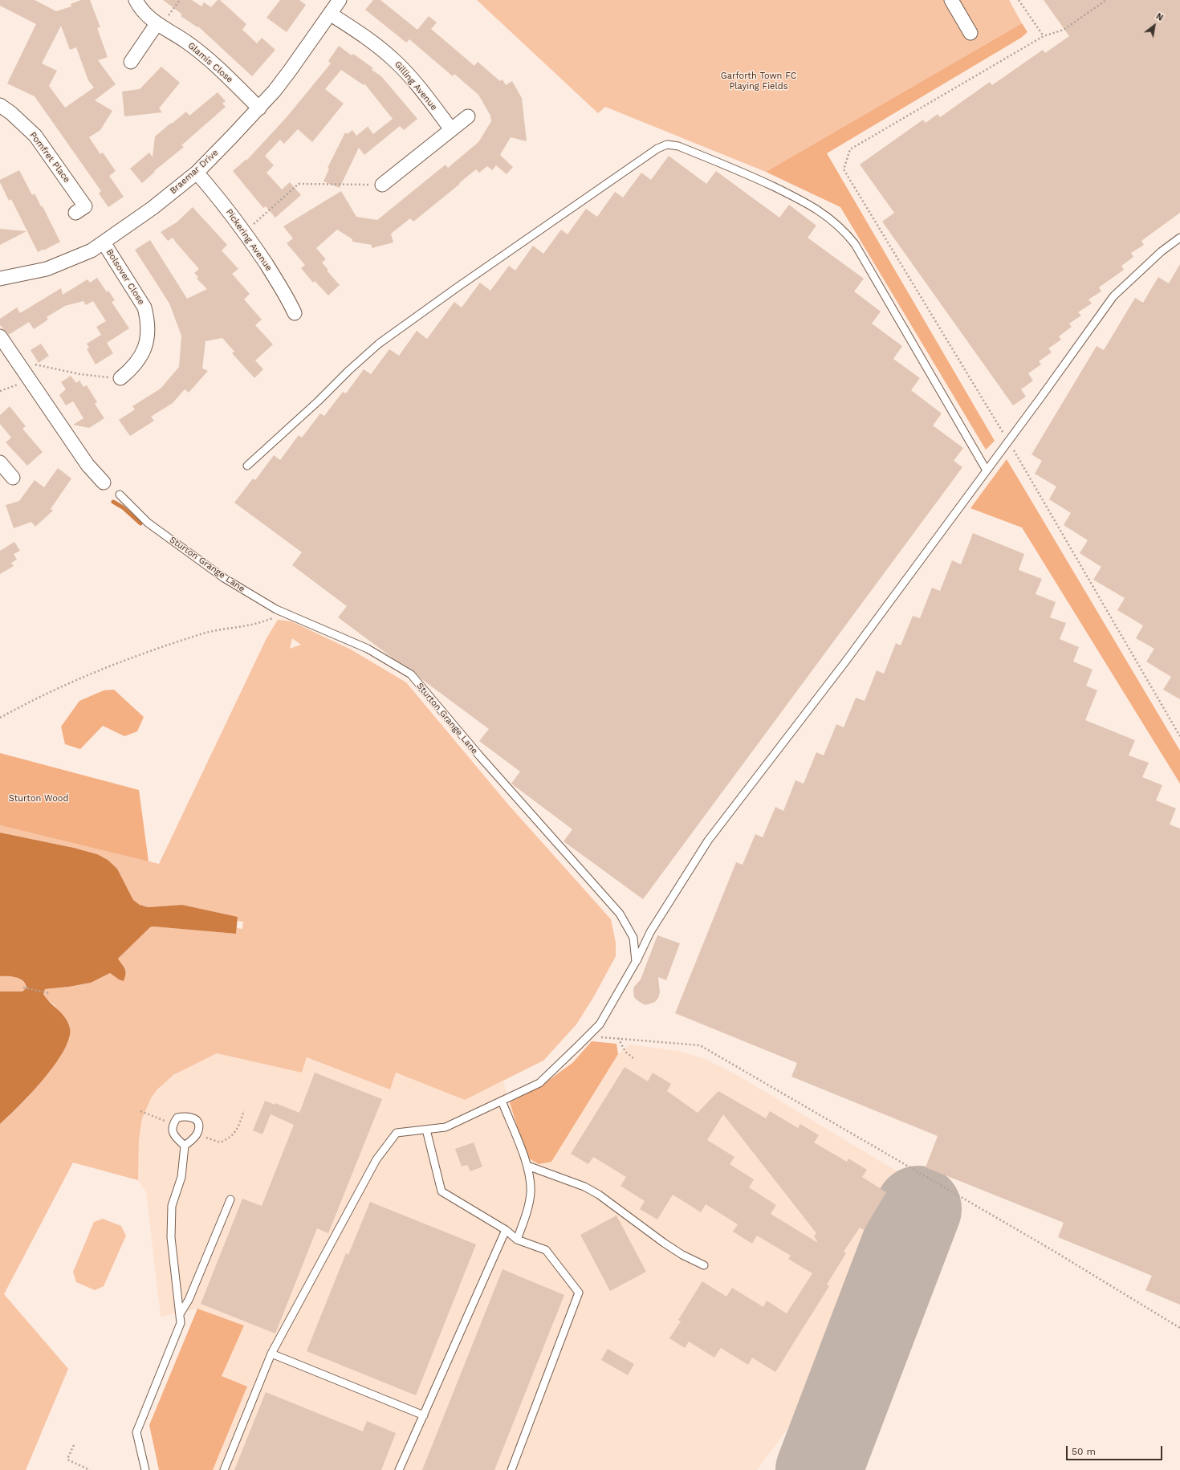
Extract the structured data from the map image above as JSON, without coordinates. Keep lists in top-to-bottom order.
{
  "streets": {
    "street": [
      "Glamis Close",
      "Gilling Avenue",
      "Pomfret Place",
      "Braemar Drive",
      "Pickering Avenue",
      "Bolsover Close"
    ],
    "lane": ["Sturton Grange Lane"]
  },
  "crossings": [
    ["Glamis Close", "Braemar Drive"],
    ["Gilling Avenue", "Braemar Drive"],
    ["Braemar Drive", "Pickering Avenue"],
    ["Braemar Drive", "Bolsover Close"]
  ],
  "parks": ["Garforth Town FC Playing Fields", "Sturton Wood"],
  "scale_bar": "50 m",
  "north": "top right"
}
